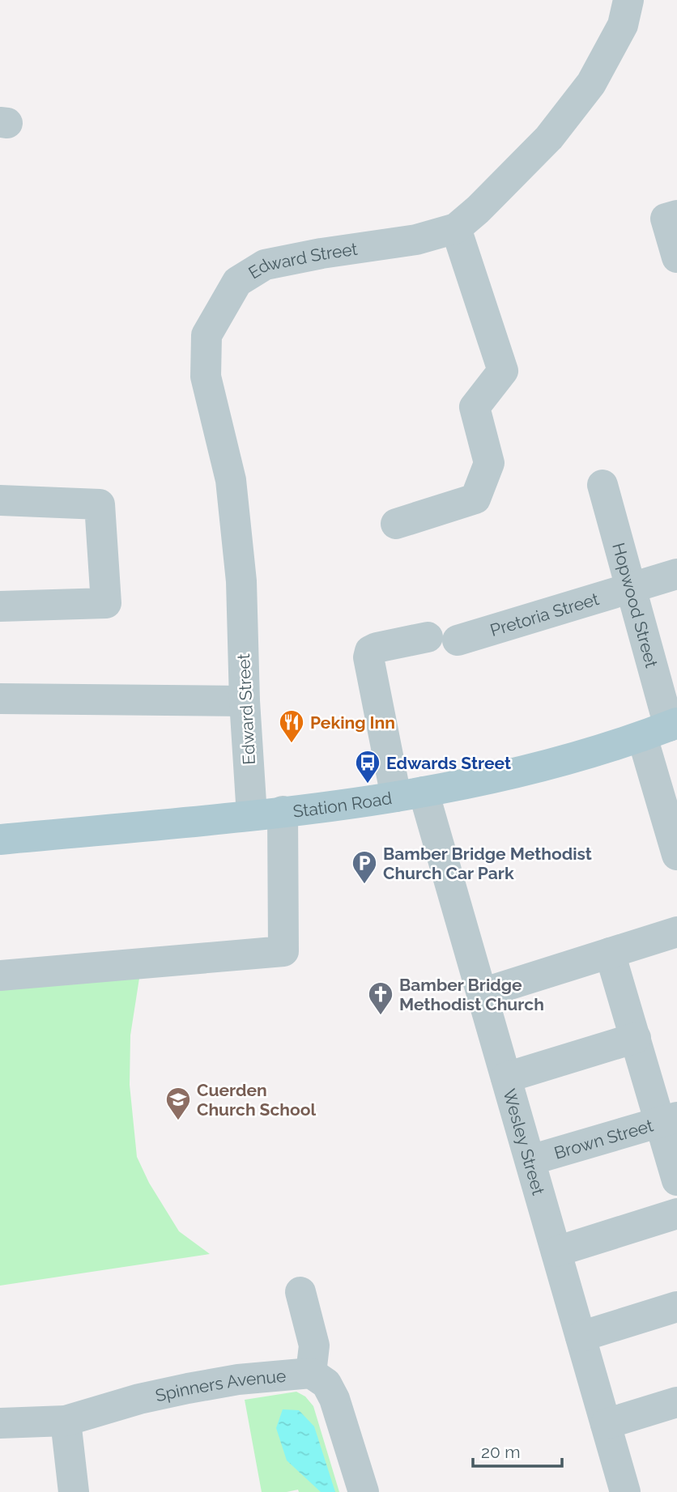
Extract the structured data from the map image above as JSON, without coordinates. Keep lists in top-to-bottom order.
{
  "streets": {
    "main road": ["Station Road"],
    "street": [
      "Edward Street",
      "Hopwood Street",
      "Pretoria Street",
      "Brown Street",
      "Wesley Street",
      "Spinners Avenue"
    ]
  },
  "crossings": [
    ["Edward Street", "Station Road"],
    ["Hopwood Street", "Pretoria Street"],
    ["Hopwood Street", "Station Road"],
    ["Station Road", "Wesley Street"],
    ["Brown Street", "Wesley Street"]
  ],
  "places": {
    "restaurant": ["Peking Inn"],
    "bus stop": ["Edwards Street"],
    "parking": ["Bamber Bridge Methodist Church Car Park"],
    "church": ["Bamber Bridge Methodist Church"],
    "school or university": ["Cuerden Church School"]
  },
  "scale_bar": "20 m"
}
